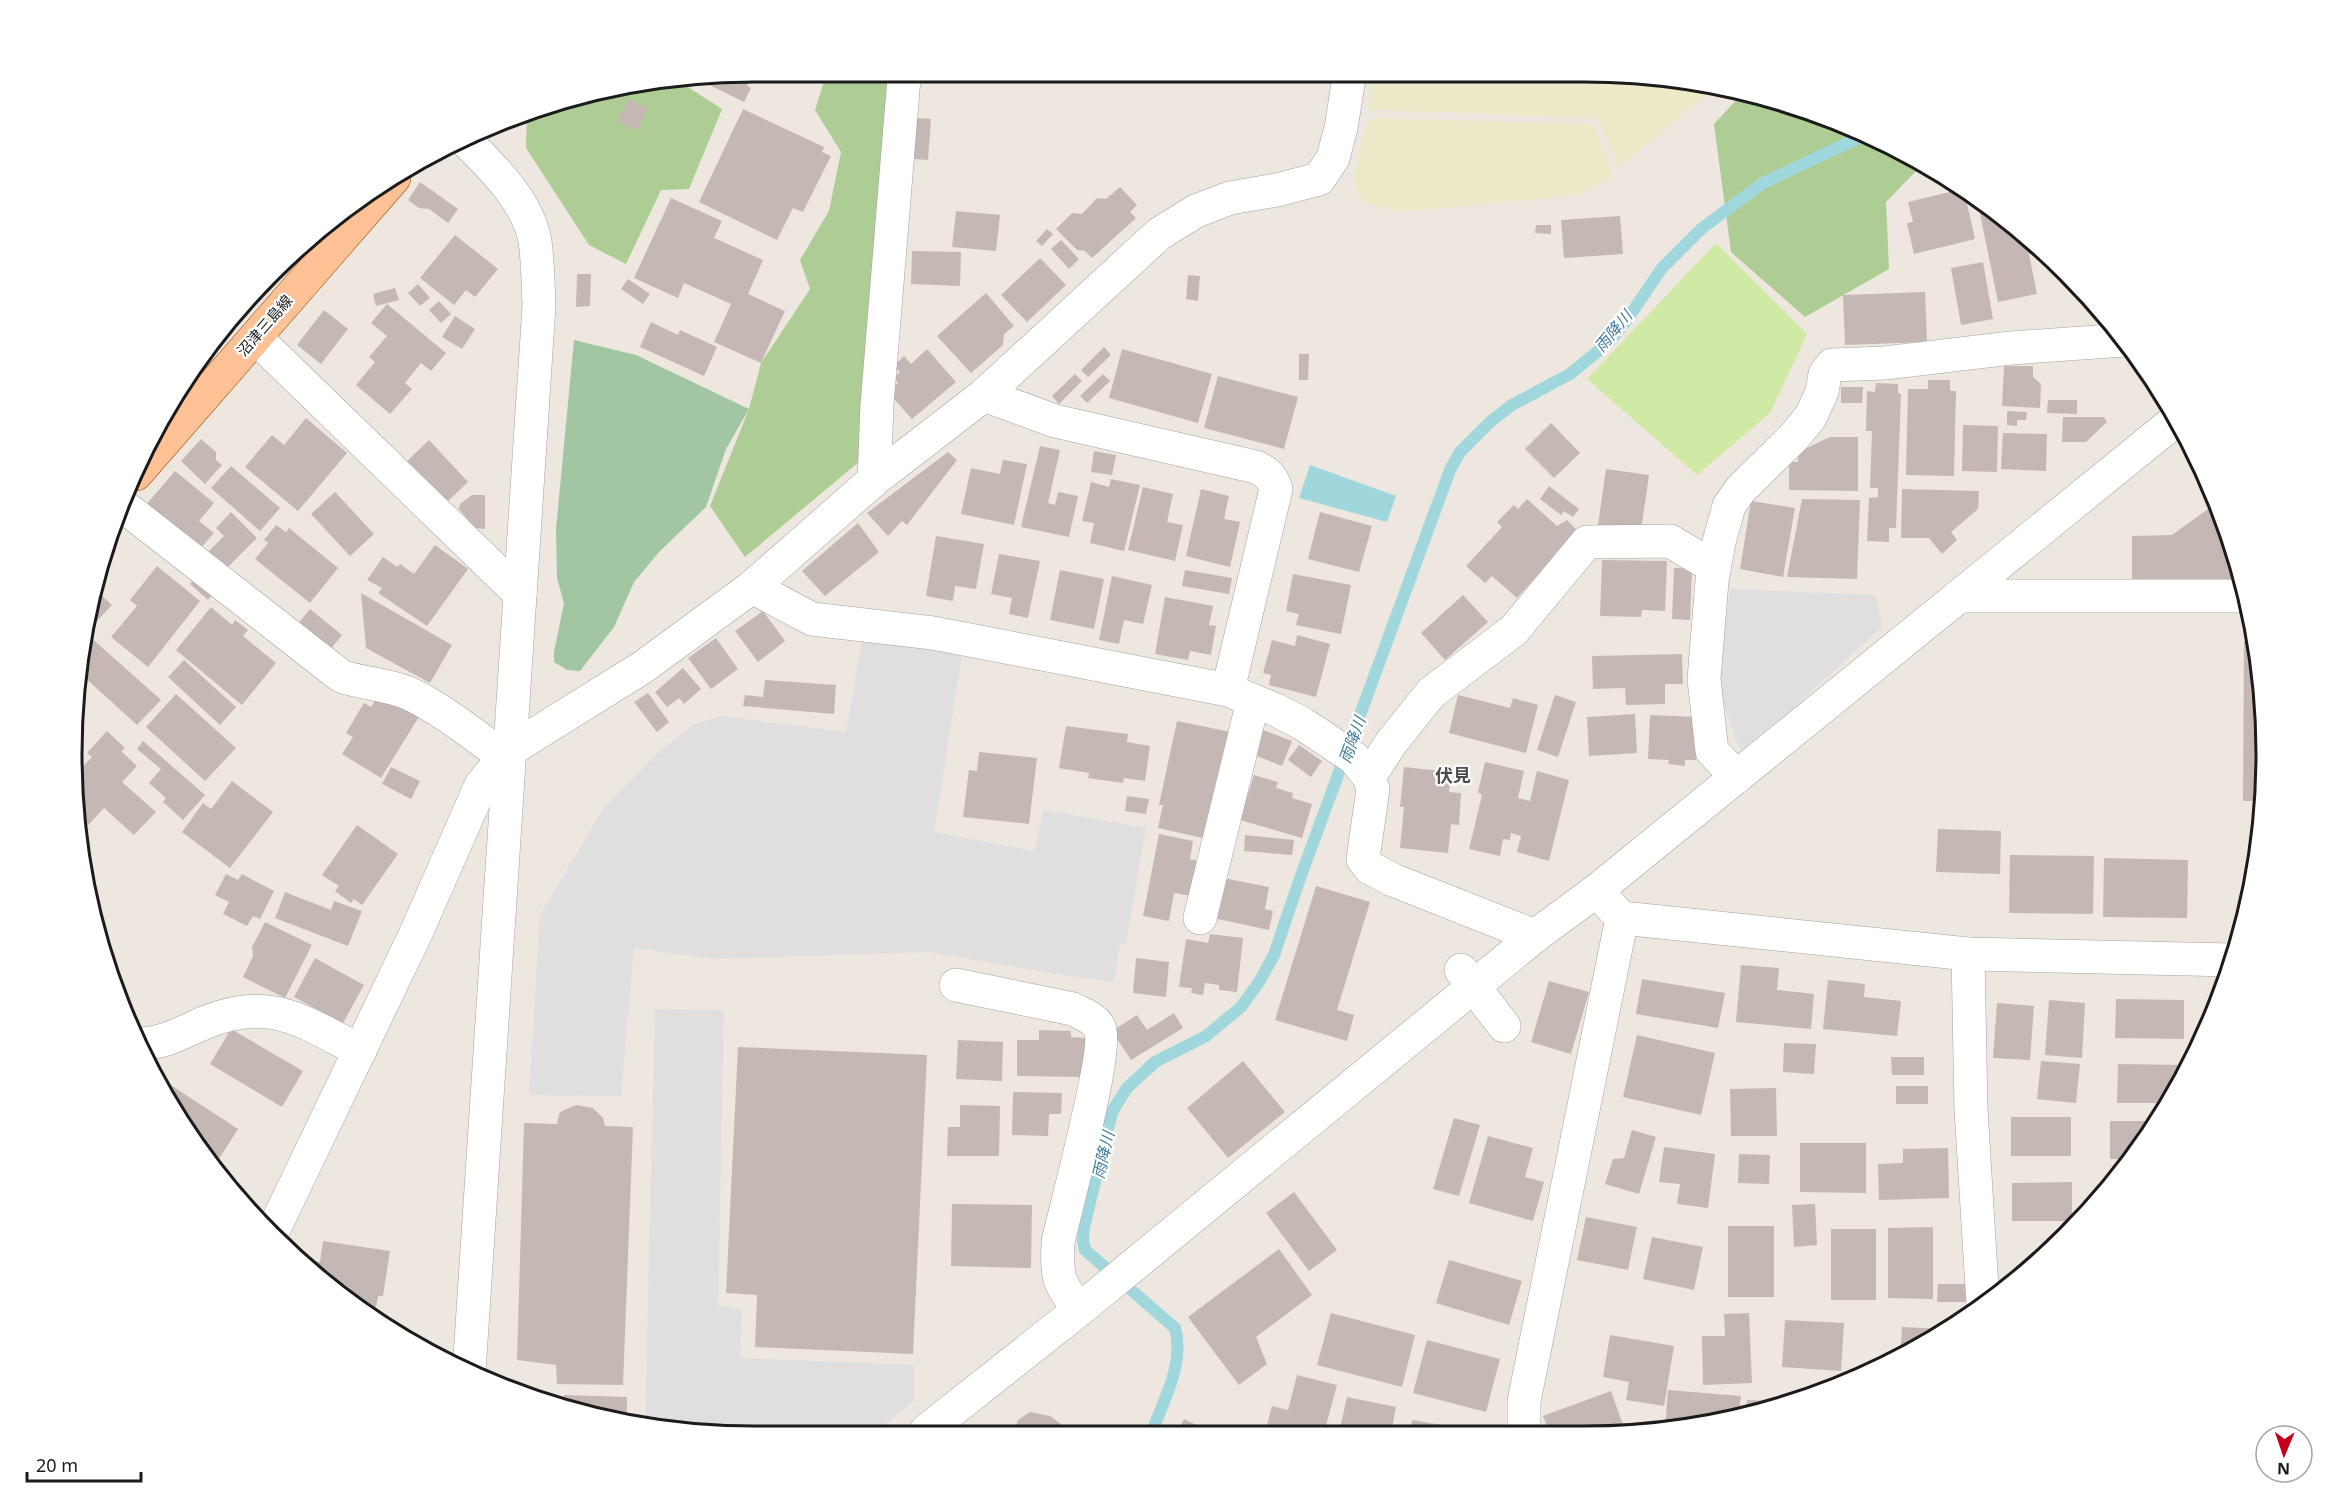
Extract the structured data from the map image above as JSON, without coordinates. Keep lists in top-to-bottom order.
{
  "streets": {
    "main road": ["沼津三島線"]
  },
  "districts": ["伏見"],
  "water": ["雨降川"],
  "scale_bar": "20 m",
  "north": "bottom"
}
